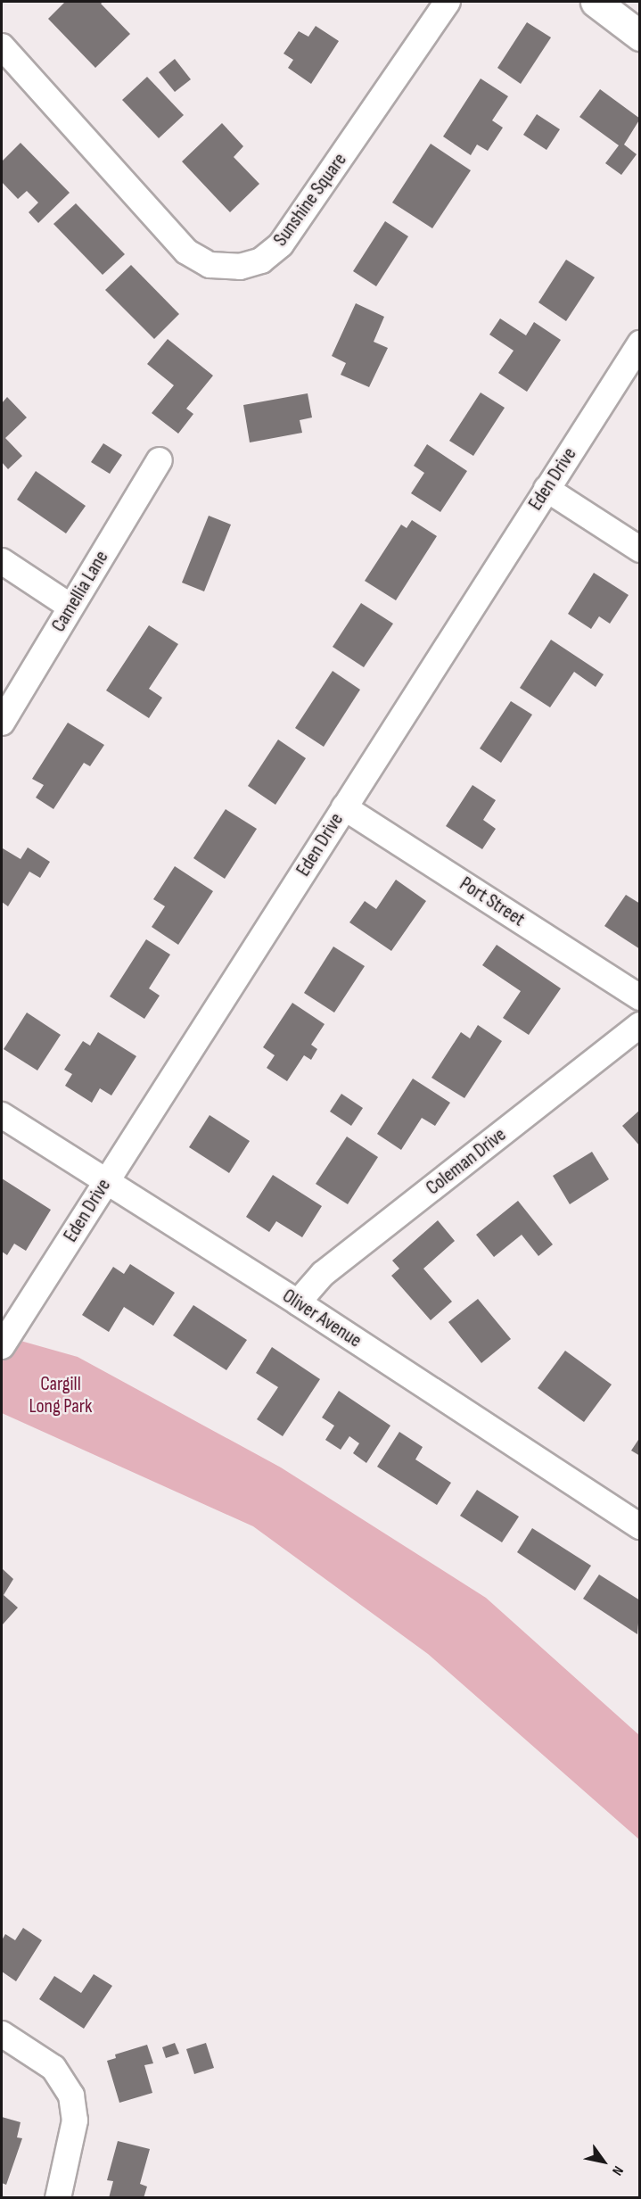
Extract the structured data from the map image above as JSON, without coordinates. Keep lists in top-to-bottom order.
{
  "streets": {
    "street": [
      "Sunshine Square",
      "Eden Drive",
      "Camellia Lane",
      "Port Street",
      "Coleman Drive",
      "Oliver Avenue"
    ]
  },
  "crossings": [
    ["Eden Drive", "Port Street"],
    ["Eden Drive", "Oliver Avenue"],
    ["Coleman Drive", "Oliver Avenue"]
  ],
  "parks": ["Cargill Long Park"],
  "north": "bottom right"
}
